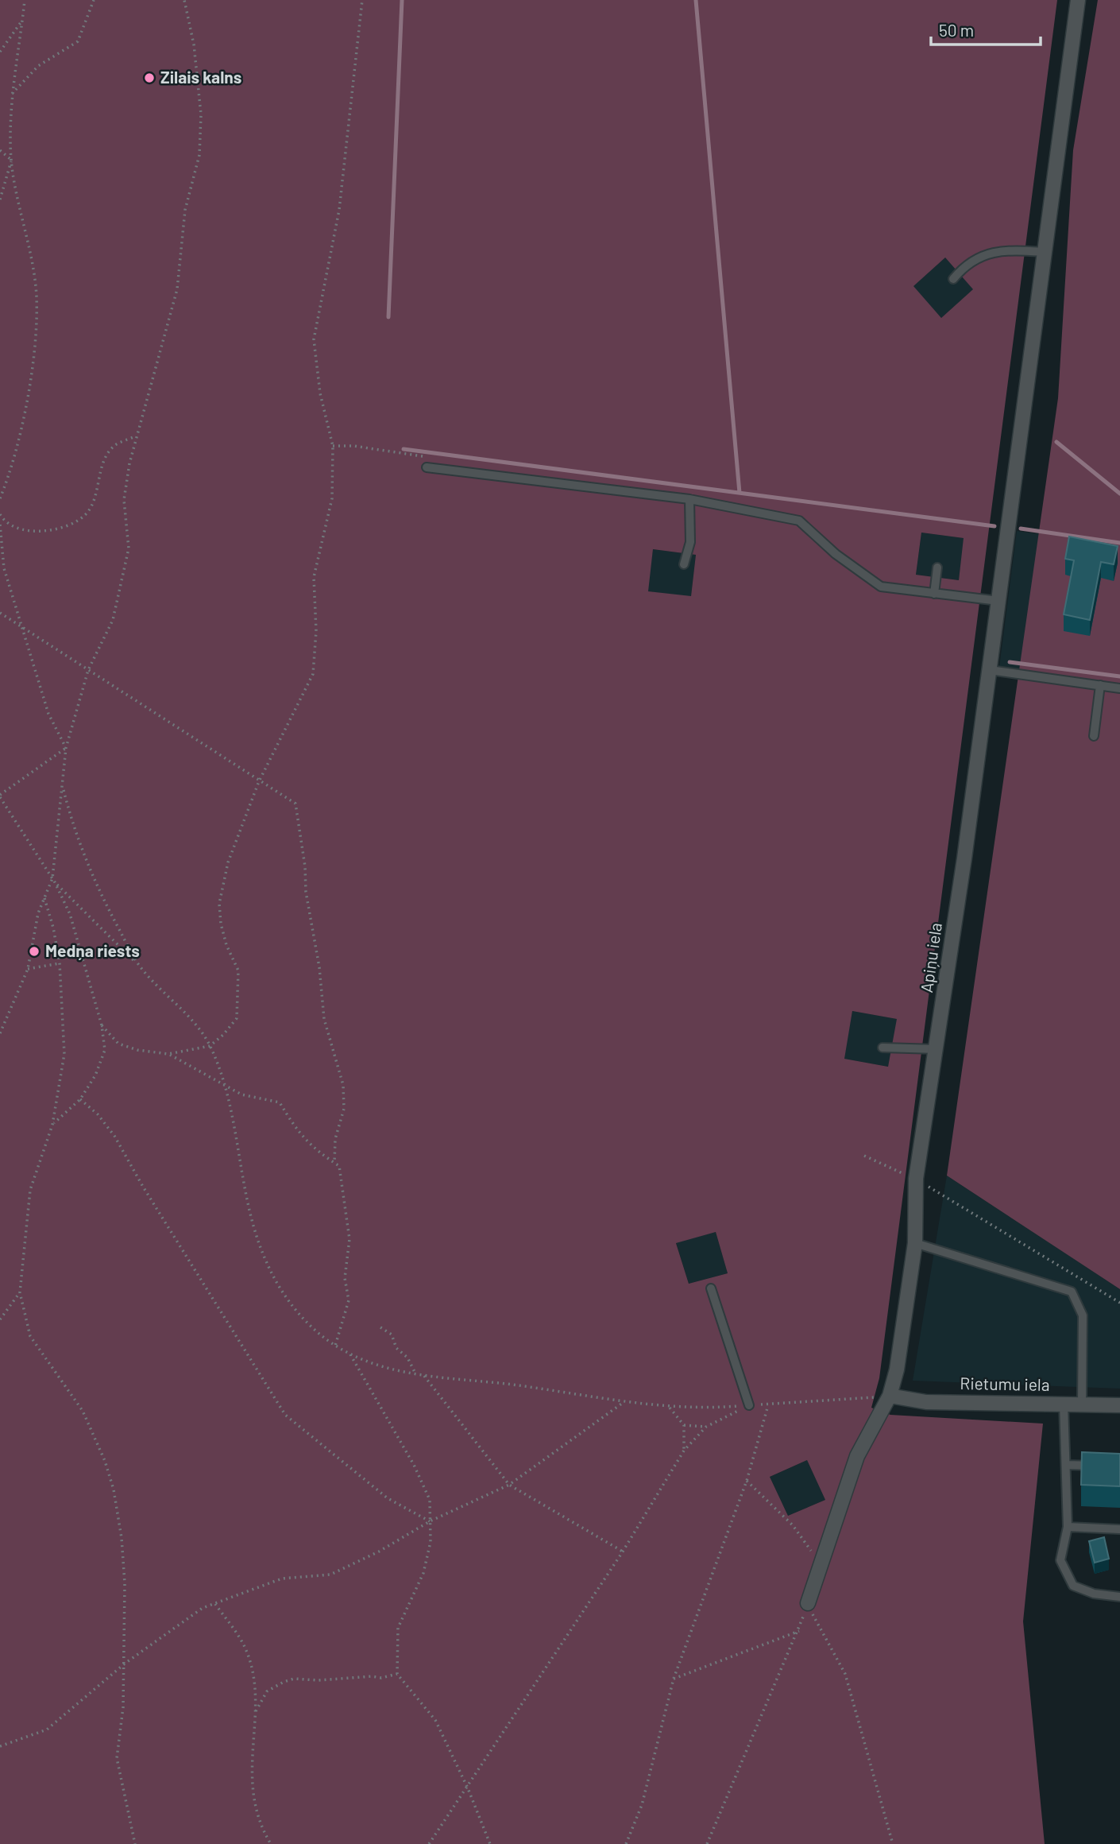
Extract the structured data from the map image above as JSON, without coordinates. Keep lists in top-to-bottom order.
{
  "streets": {
    "street": ["Apiņu iela", "Rietumu iela"]
  },
  "crossings": [
    ["Apiņu iela", "Rietumu iela"]
  ],
  "places": ["Zilais kalns", "Medņa riests"],
  "scale_bar": "50 m"
}
